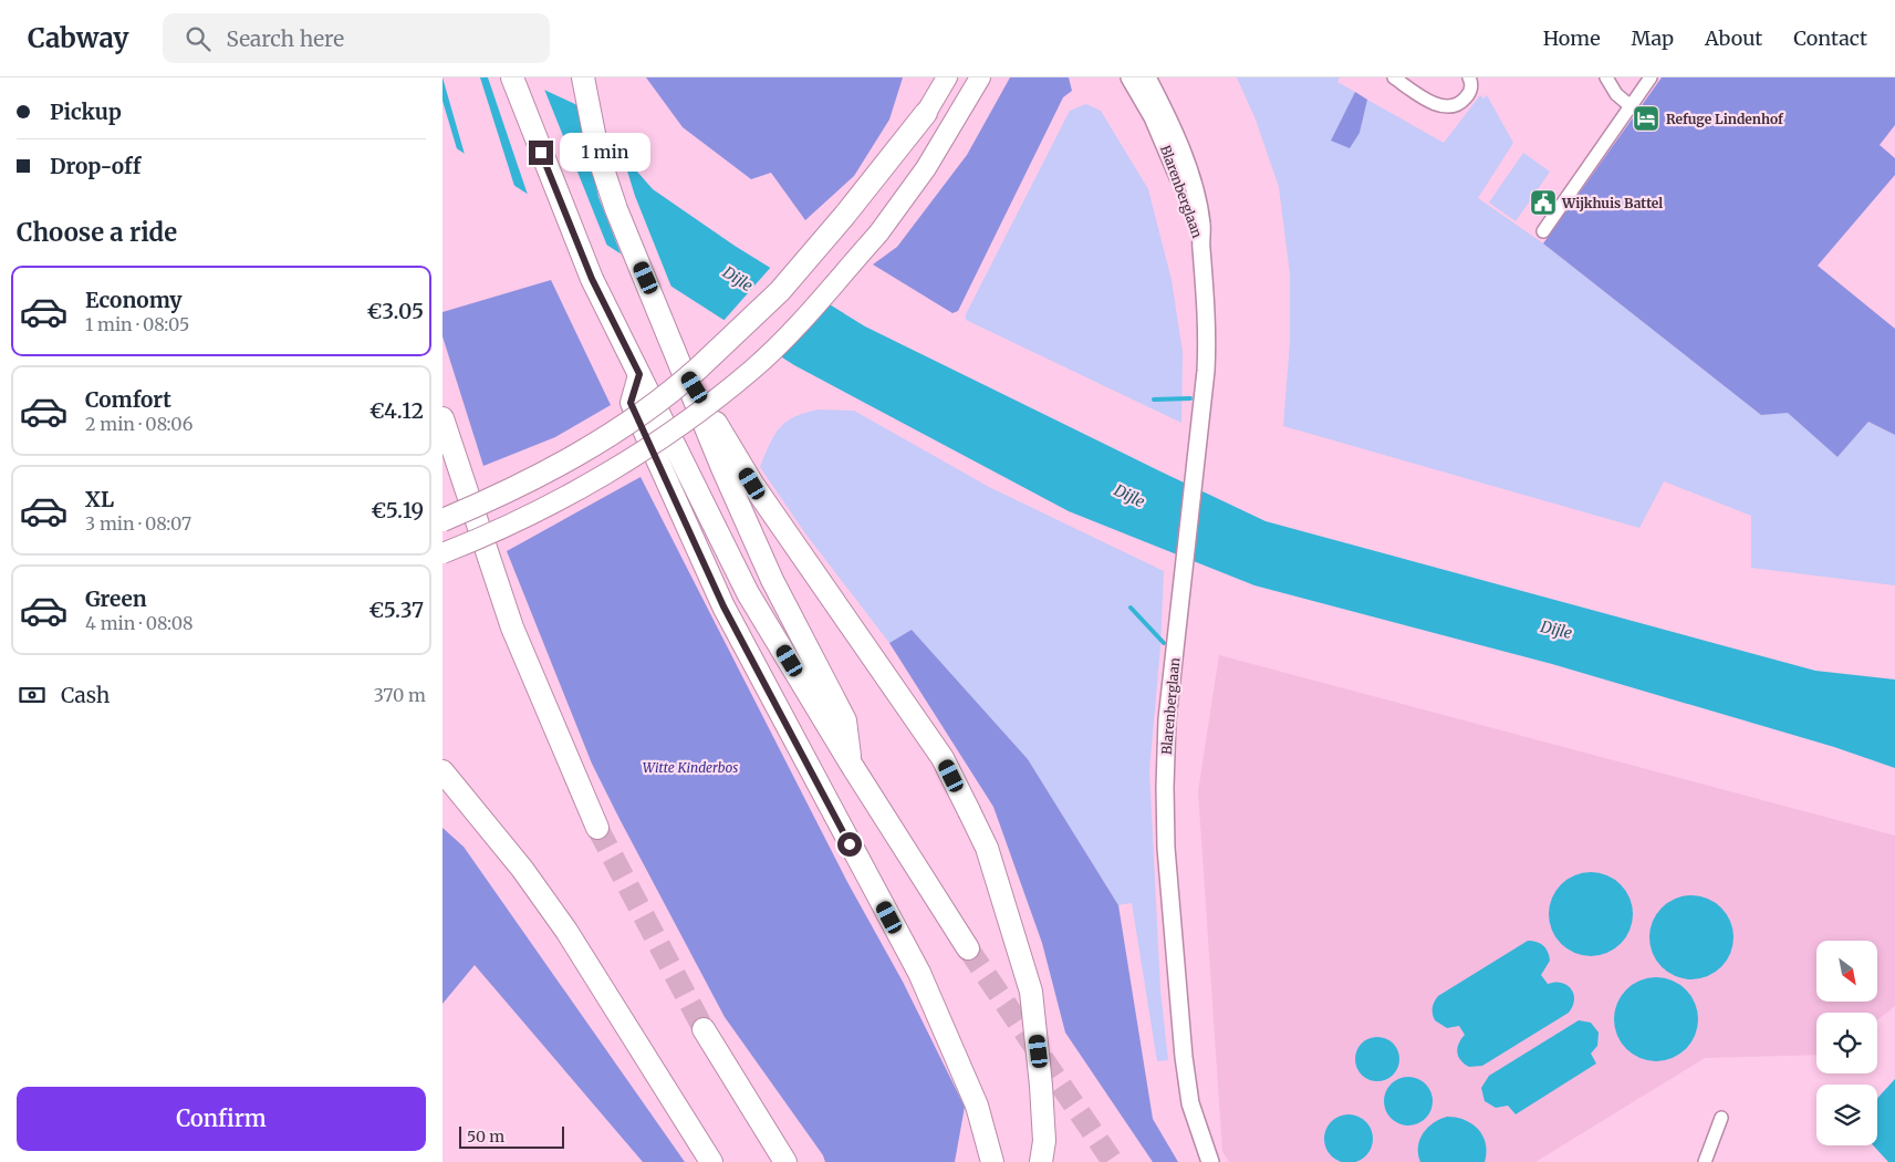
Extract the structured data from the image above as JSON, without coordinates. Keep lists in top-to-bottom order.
{
  "streets": {
    "street": ["Blarenberglaan"]
  },
  "water": ["Dijle"],
  "parks": ["Witte Kinderbos"],
  "places": {
    "hotel": ["Refuge Lindenhof"],
    "public building": ["Wijkhuis Battel"]
  },
  "scale_bar": "50 m",
  "north": "bottom right",
  "page": {
    "header": "Cabway",
    "search": "Search here",
    "nav": [
      "Home",
      "Map",
      "About",
      "Contact"
    ],
    "banner": ["Pickup", "Drop-off"],
    "bubble": "1 min",
    "heading": "Choose a ride",
    "list": [
      {
        "name": "Economy",
        "note": "1 min · 08:05",
        "value": "€3.05"
      },
      {
        "name": "Comfort",
        "note": "2 min · 08:06",
        "value": "€4.12"
      },
      {
        "name": "XL",
        "note": "3 min · 08:07",
        "value": "€5.19"
      },
      {
        "name": "Green",
        "note": "4 min · 08:08",
        "value": "€5.37"
      }
    ],
    "pay": ["Cash", "370 m"],
    "buttons": "Confirm",
    "scale": "50 m"
  }
}
